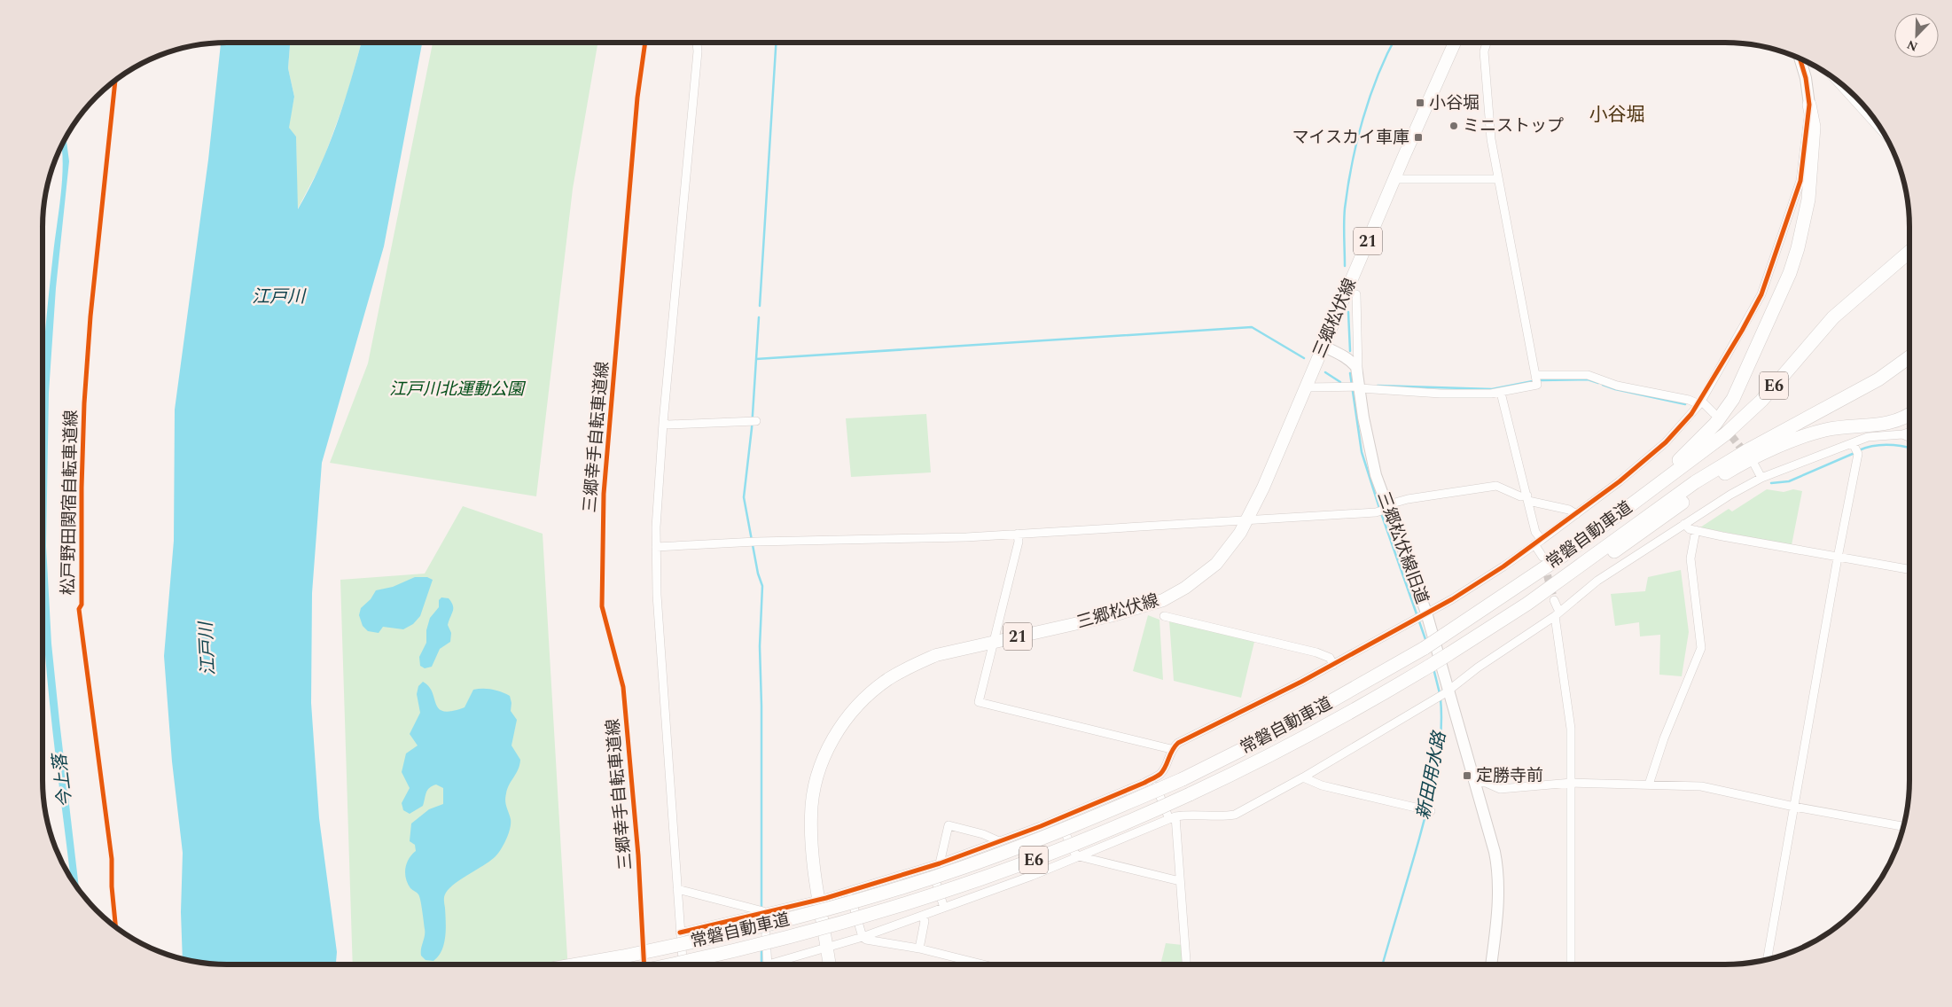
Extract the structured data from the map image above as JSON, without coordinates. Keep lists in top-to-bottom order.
{
  "streets": {
    "highway": ["E6", "常磐自動車道"],
    "main road": ["21", "三郷松伏線"],
    "street": ["三郷松伏線旧道"],
    "cycle path": ["三郷幸手自転車道線", "松戸野田関宿自転車道線"]
  },
  "crossings": [
    ["三郷松伏線", "三郷松伏線旧道"]
  ],
  "districts": ["小谷堀"],
  "water": ["江戸川", "新田用水路", "今上落"],
  "parks": ["江戸川北運動公園"],
  "places": {
    "transit": ["小谷堀", "マイスカイ車庫", "定勝寺前"],
    "other": ["ミニストップ"]
  },
  "north": "bottom left"
}
